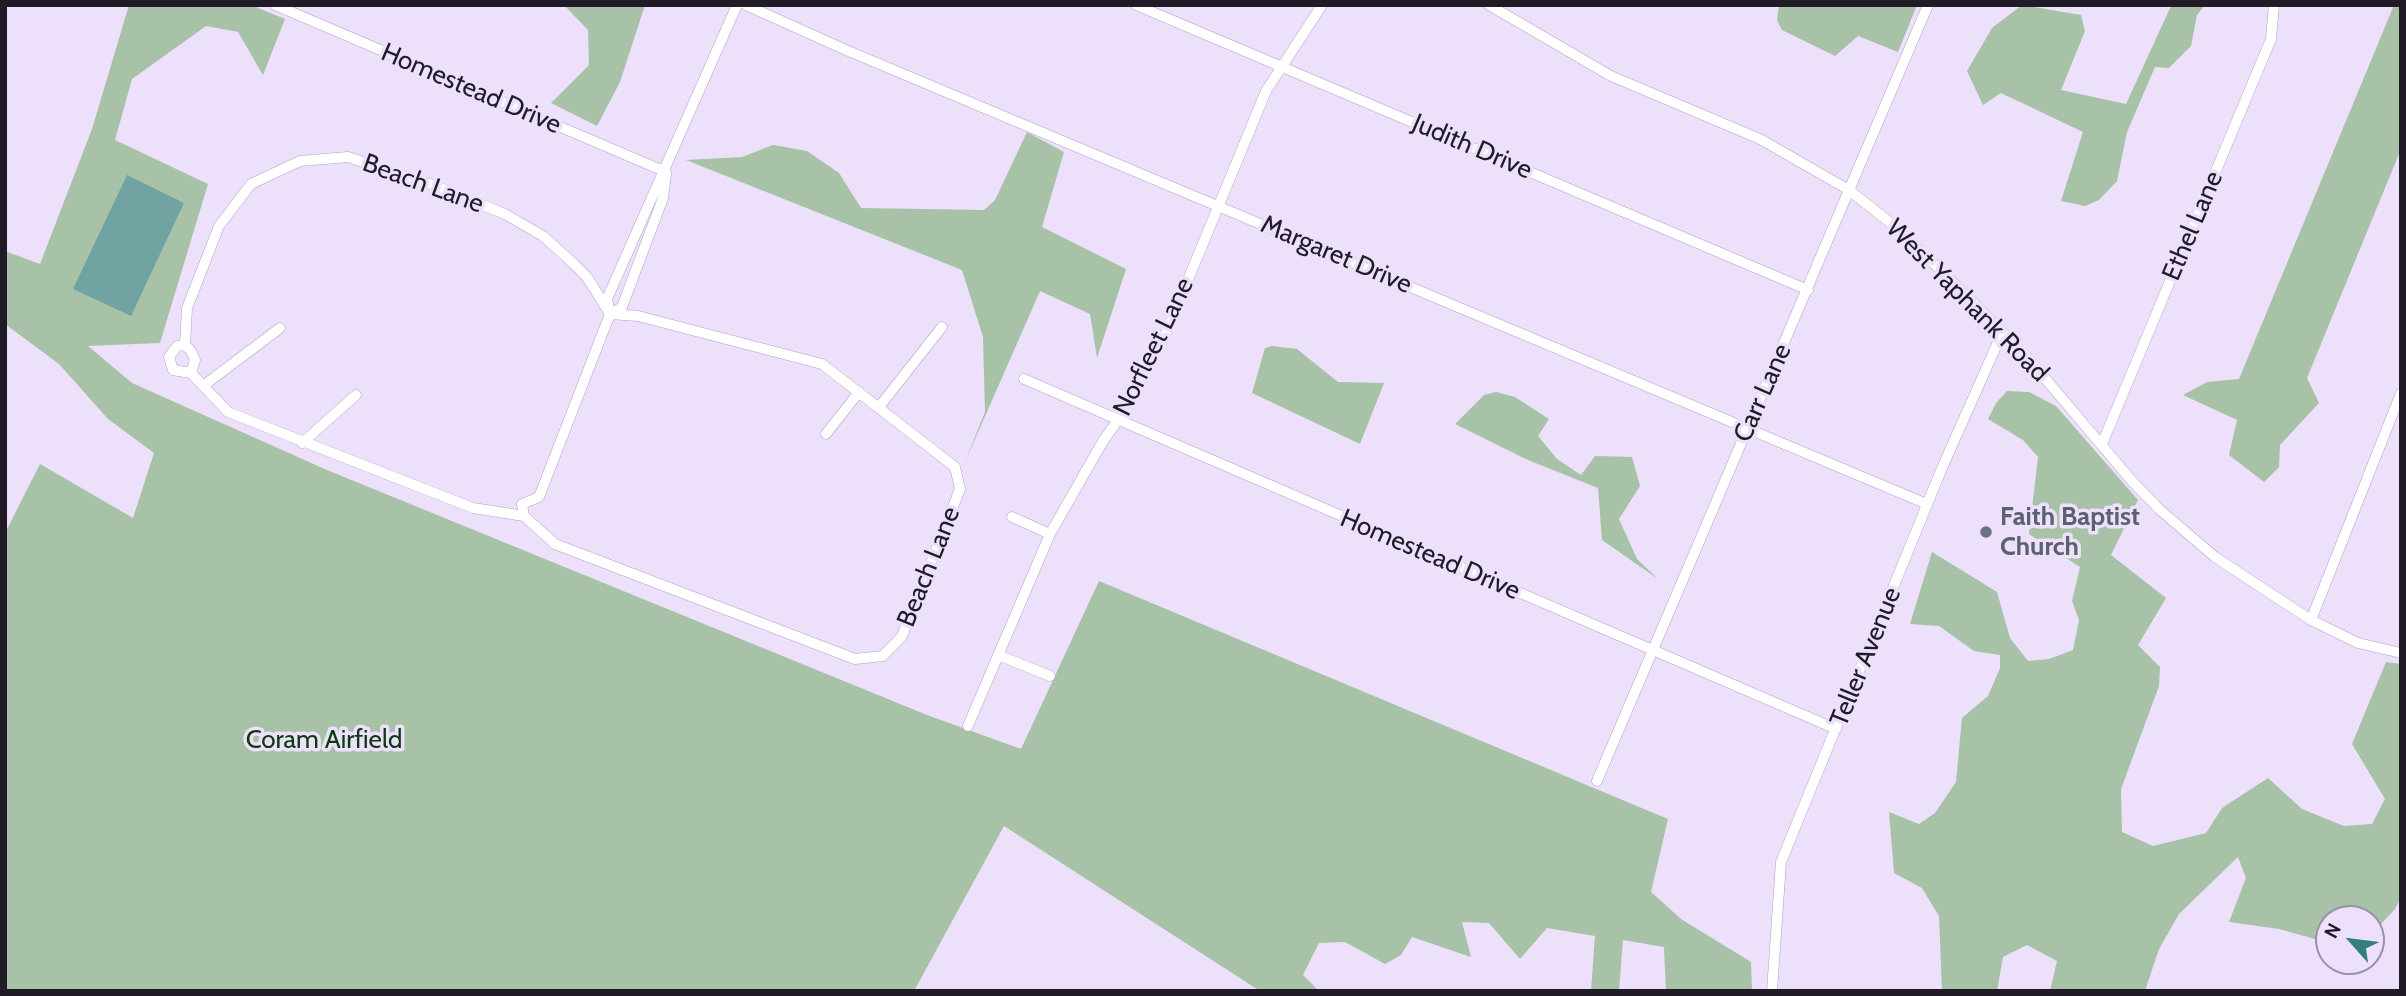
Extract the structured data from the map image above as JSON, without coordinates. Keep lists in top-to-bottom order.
{
  "streets": {
    "street": [
      "Homestead Drive",
      "Judith Drive",
      "Beach Lane",
      "Ethel Lane",
      "Margaret Drive",
      "West Yaphank Road",
      "Norfleet Lane",
      "Carr Lane",
      "Teller Avenue"
    ]
  },
  "crossings": [
    ["Homestead Drive", "Norfleet Lane"],
    ["Homestead Drive", "Carr Lane"],
    ["Homestead Drive", "Teller Avenue"],
    ["Judith Drive", "Norfleet Lane"],
    ["Judith Drive", "Carr Lane"],
    ["Ethel Lane", "West Yaphank Road"],
    ["Margaret Drive", "Norfleet Lane"],
    ["Margaret Drive", "Carr Lane"],
    ["Margaret Drive", "Teller Avenue"],
    ["West Yaphank Road", "Carr Lane"],
    ["West Yaphank Road", "Teller Avenue"]
  ],
  "parks": ["Coram Airfield"],
  "places": ["Faith Baptist Church"],
  "north": "top left"
}
